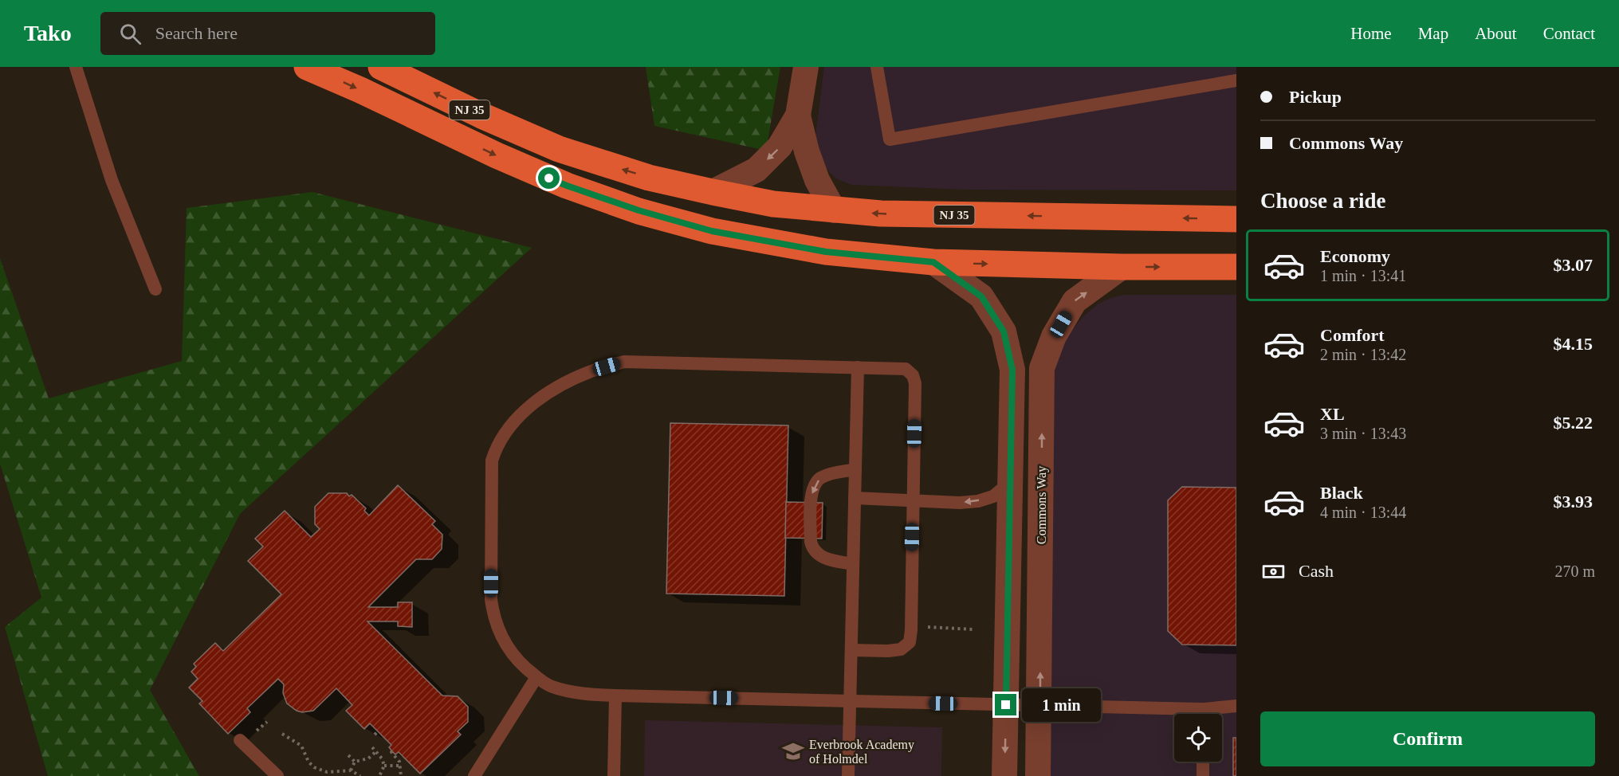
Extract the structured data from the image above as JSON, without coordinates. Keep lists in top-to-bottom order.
{
  "streets": {
    "highway": ["NJ 35"],
    "street": ["Commons Way"]
  },
  "crossings": [
    ["NJ 35", "Commons Way"]
  ],
  "places": {
    "school or university": ["Everbrook Academy of Holmdel"]
  },
  "page": {
    "header": "Tako",
    "search": "Search here",
    "nav": [
      "Home",
      "Map",
      "About",
      "Contact"
    ],
    "banner": ["Pickup", "Commons Way"],
    "heading": "Choose a ride",
    "list": [
      {
        "name": "Economy",
        "note": "1 min · 13:41",
        "value": "$3.07"
      },
      {
        "name": "Comfort",
        "note": "2 min · 13:42",
        "value": "$4.15"
      },
      {
        "name": "XL",
        "note": "3 min · 13:43",
        "value": "$5.22"
      },
      {
        "name": "Black",
        "note": "4 min · 13:44",
        "value": "$3.93"
      }
    ],
    "pay": ["Cash", "270 m"],
    "bubble": "1 min",
    "buttons": "Confirm"
  }
}
